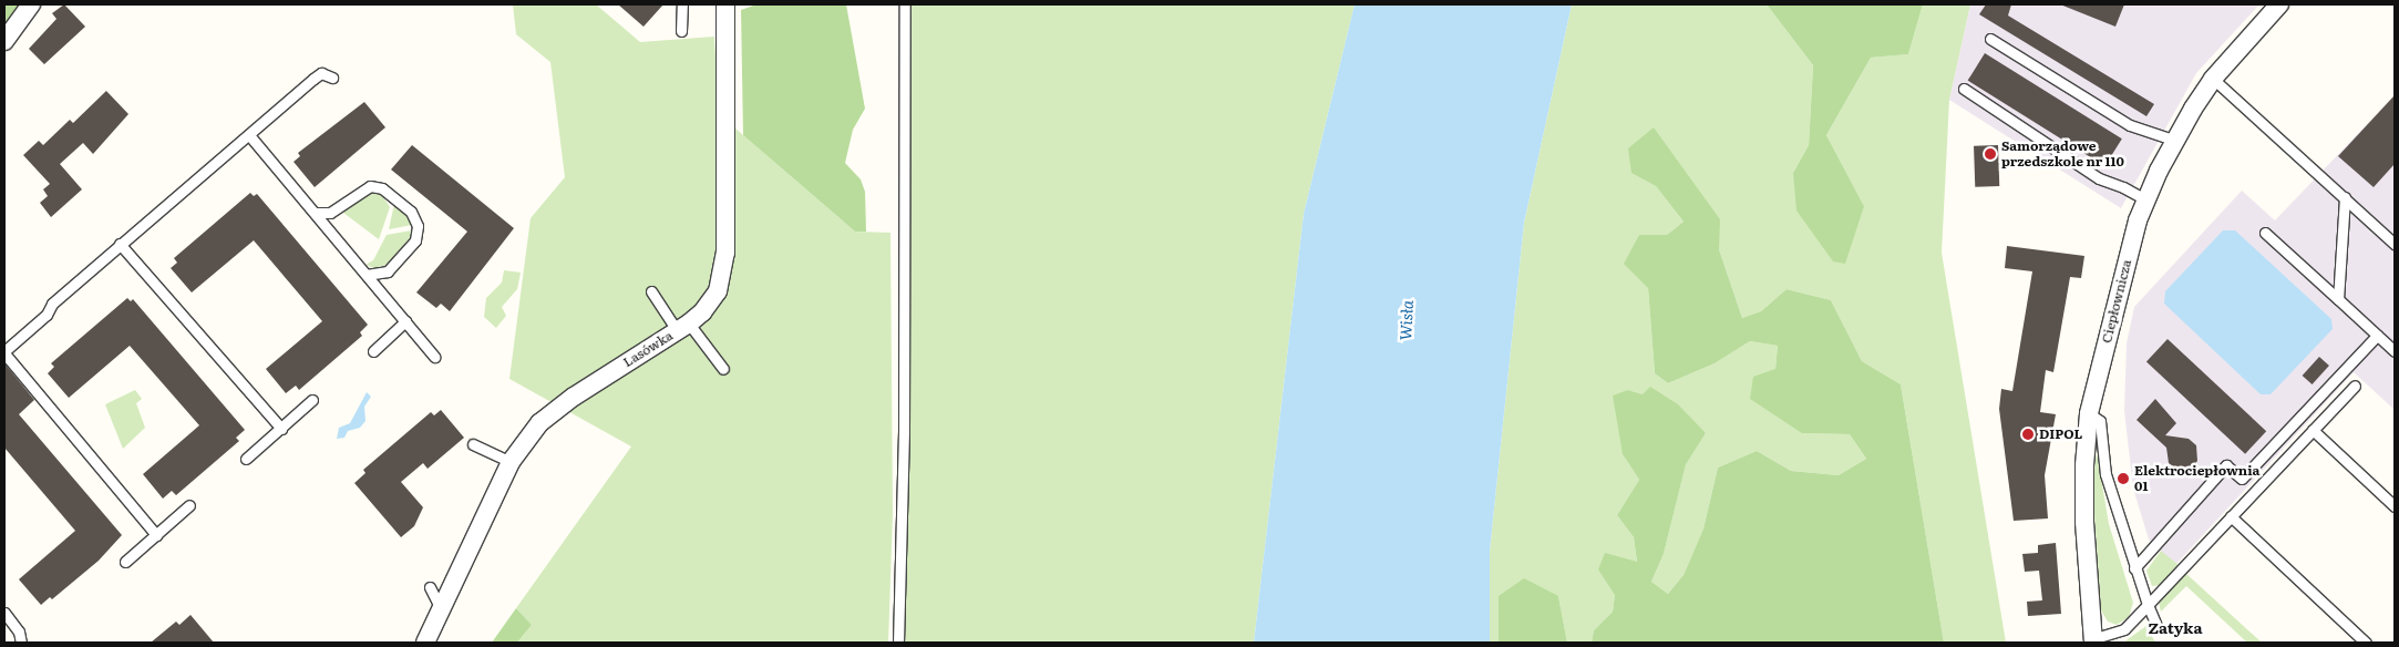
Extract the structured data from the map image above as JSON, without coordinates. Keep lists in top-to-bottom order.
{
  "streets": {
    "street": ["Ciepłownicza", "Lasówka"]
  },
  "districts": ["Zatyka"],
  "water": ["Wisła"],
  "places": ["Samorządowe przedszkole nr 110", "DIPOL", "Elektrociepłownia 01"]
}
